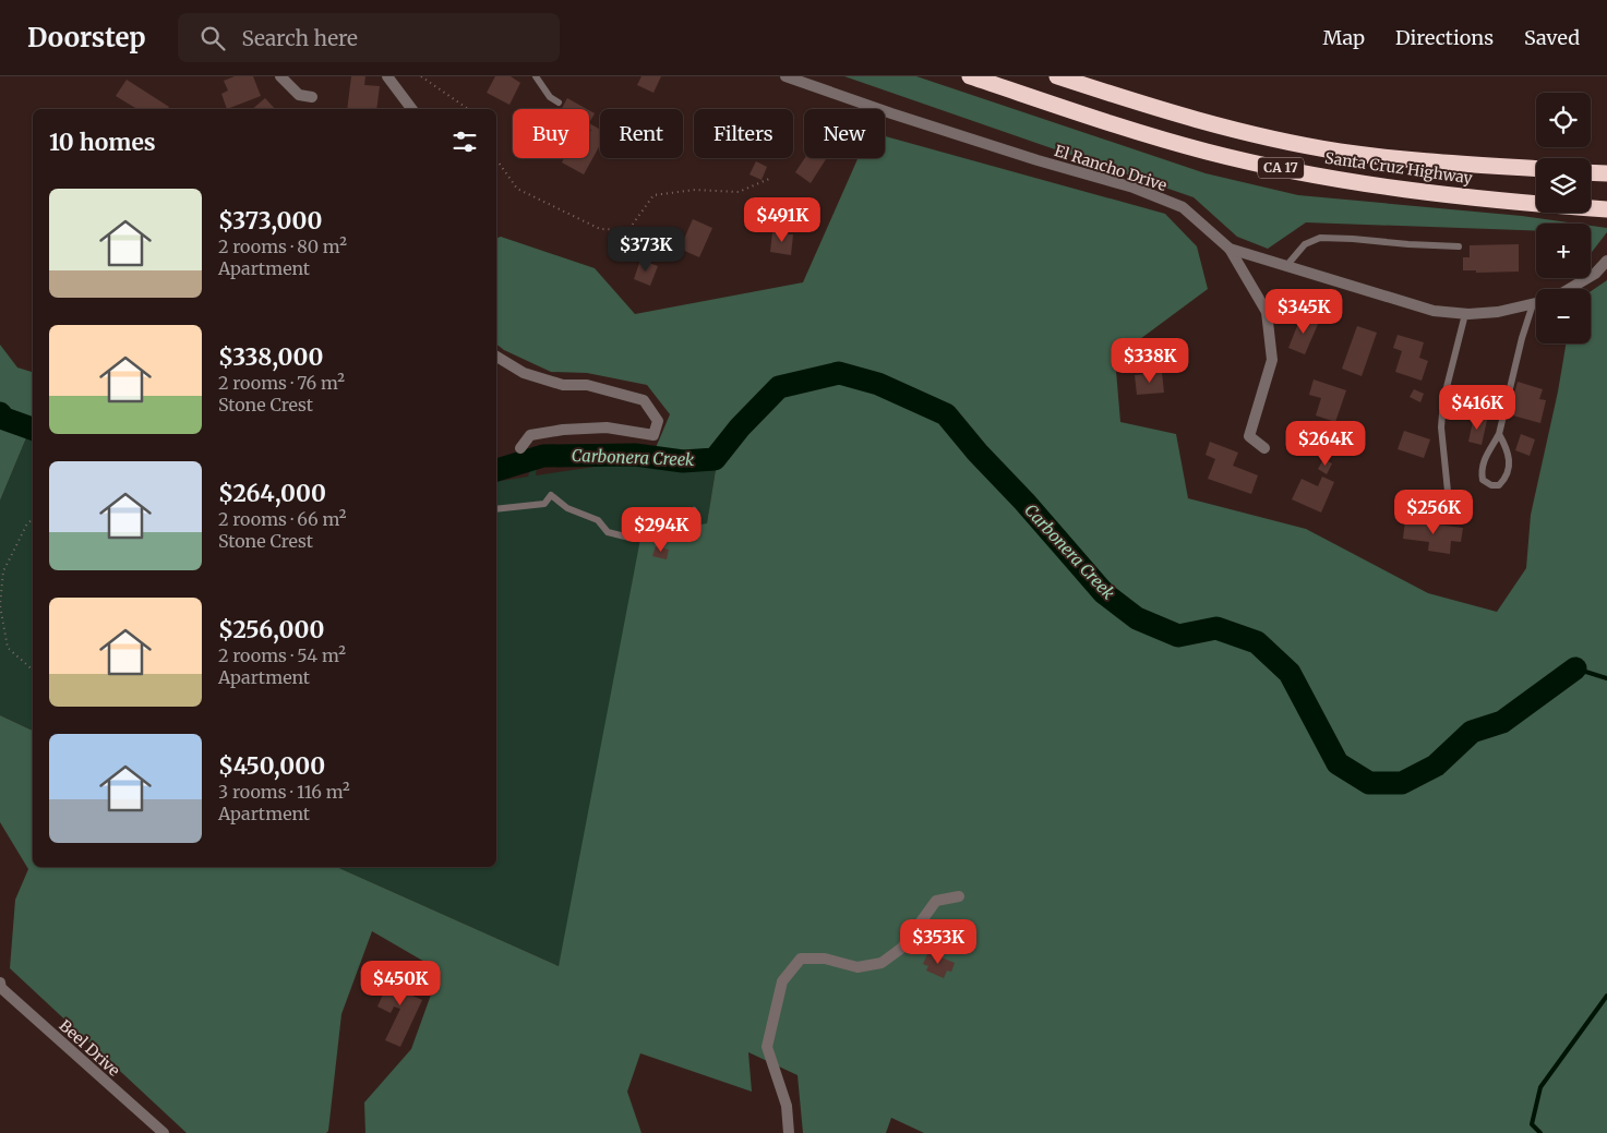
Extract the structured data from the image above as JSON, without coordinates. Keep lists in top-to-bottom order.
{
  "streets": {
    "highway": ["CA 17", "Santa Cruz Highway"],
    "street": ["El Rancho Drive", "Beel Drive"]
  },
  "water": ["Carbonera Creek"],
  "page": {
    "header": "Doorstep",
    "search": "Search here",
    "nav": ["Map", "Directions", "Saved"],
    "map_buttons": ["+", "−"],
    "chip": [
      "Buy",
      "Rent",
      "Filters",
      "New"
    ],
    "heading": "10 homes",
    "list": [
      {
        "name": "$373,000",
        "note": "2 rooms · 80 m² · Apartment"
      },
      {
        "name": "$338,000",
        "note": "2 rooms · 76 m² · Stone Crest"
      },
      {
        "name": "$264,000",
        "note": "2 rooms · 66 m² · Stone Crest"
      },
      {
        "name": "$256,000",
        "note": "2 rooms · 54 m² · Apartment"
      },
      {
        "name": "$450,000",
        "note": "3 rooms · 116 m² · Apartment"
      }
    ],
    "price": [
      "$491K",
      "$373K",
      "$345K",
      "$338K",
      "$416K",
      "$264K",
      "$256K",
      "$294K",
      "$353K",
      "$450K"
    ]
  }
}
